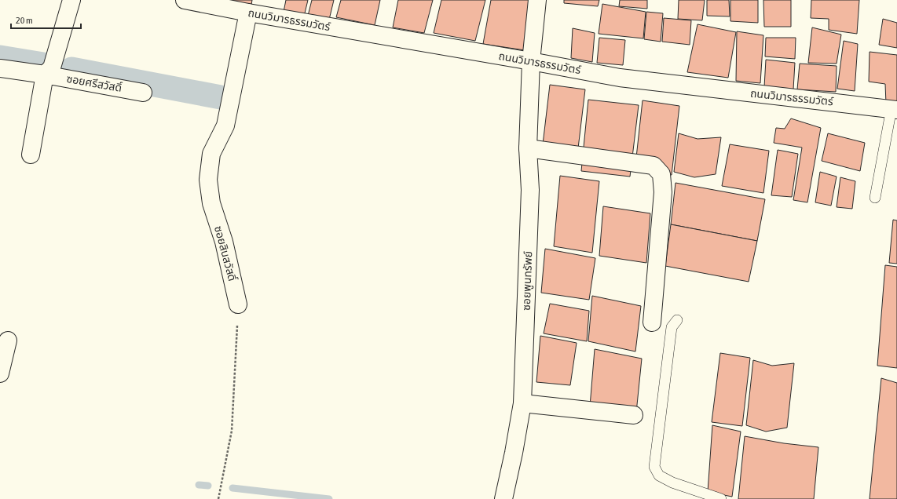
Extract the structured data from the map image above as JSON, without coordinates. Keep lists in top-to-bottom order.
{
  "streets": {
    "street": [
      "ถนนวิมารธรรมวัตร์",
      "ซอยศรีสวัสดิ์",
      "ซอยสินสวัสดิ์",
      "ซอยพูนทรัพย์"
    ]
  },
  "crossings": [
    ["ถนนวิมารธรรมวัตร์", "ซอยสินสวัสดิ์"],
    ["ถนนวิมารธรรมวัตร์", "ซอยพูนทรัพย์"]
  ],
  "scale_bar": "20 m"
}
